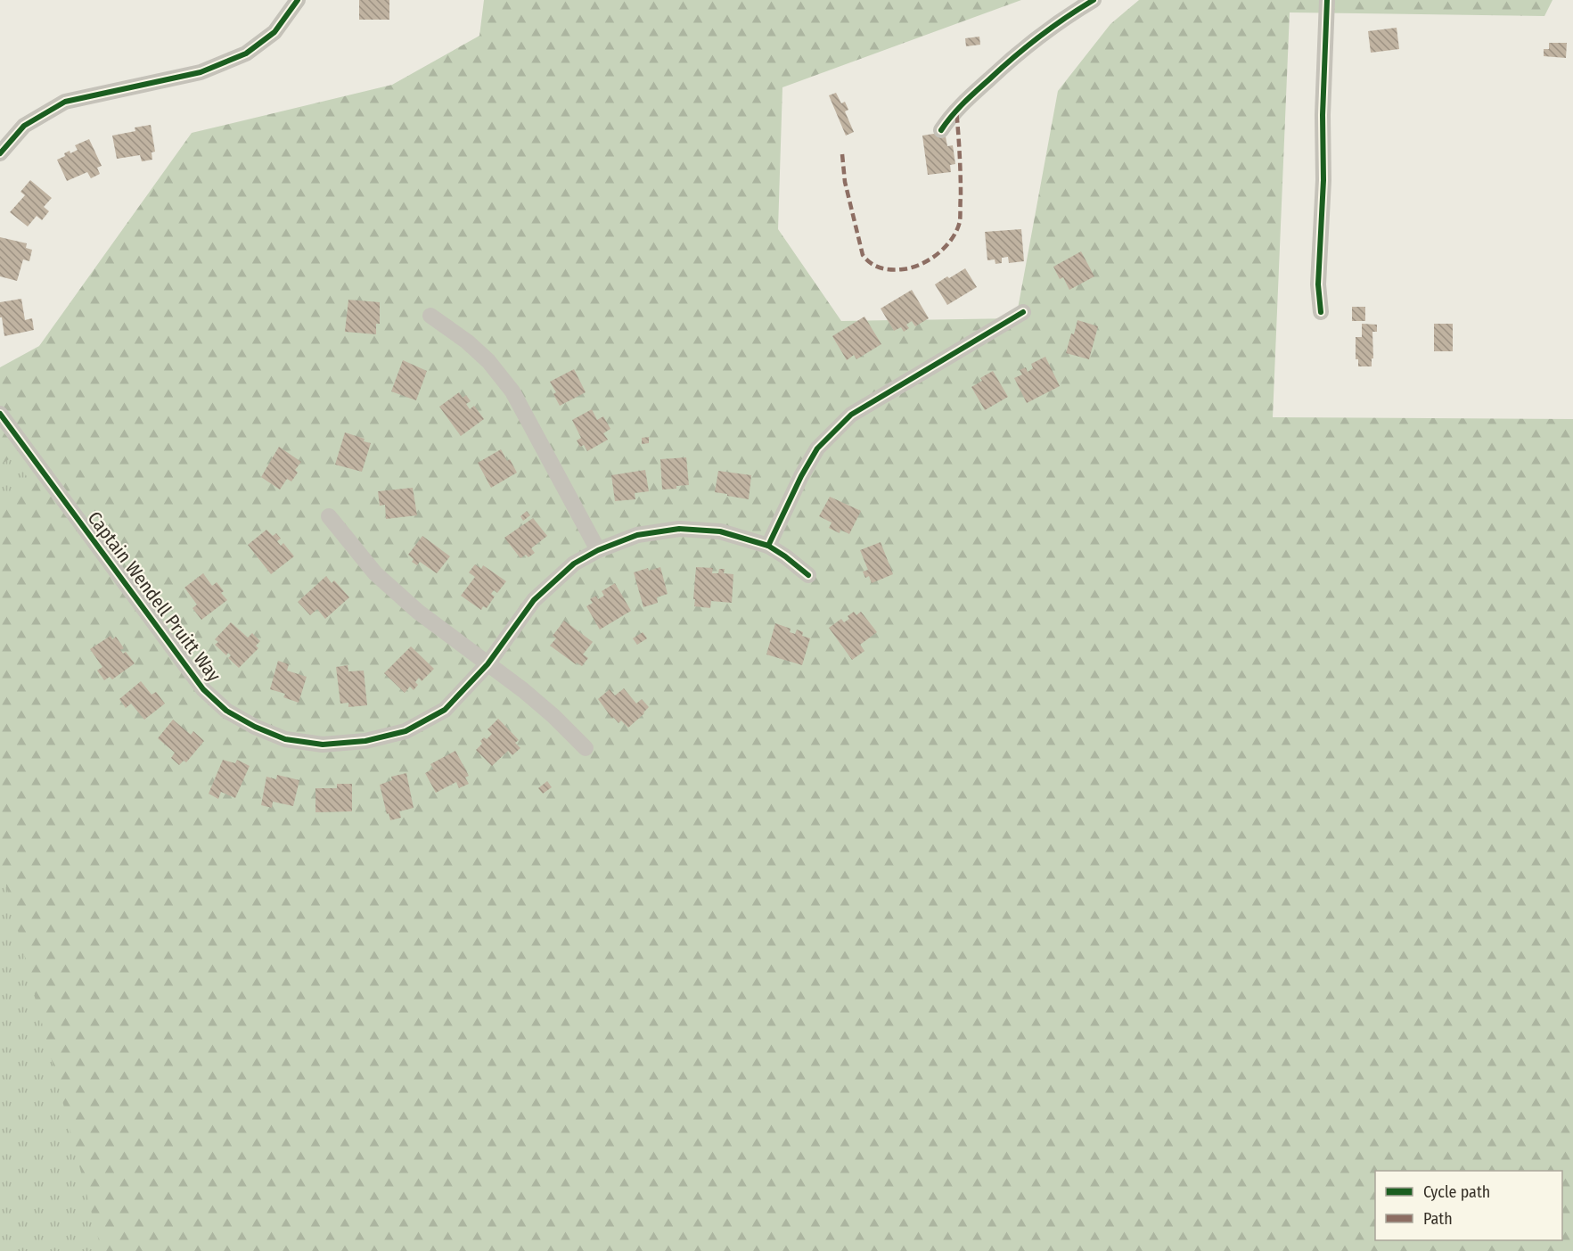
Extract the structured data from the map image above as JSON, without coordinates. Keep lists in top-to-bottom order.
{
  "streets": {
    "street": ["Captain Wendell Pruitt Way"]
  },
  "legend": ["Cycle path", "Path"]
}
